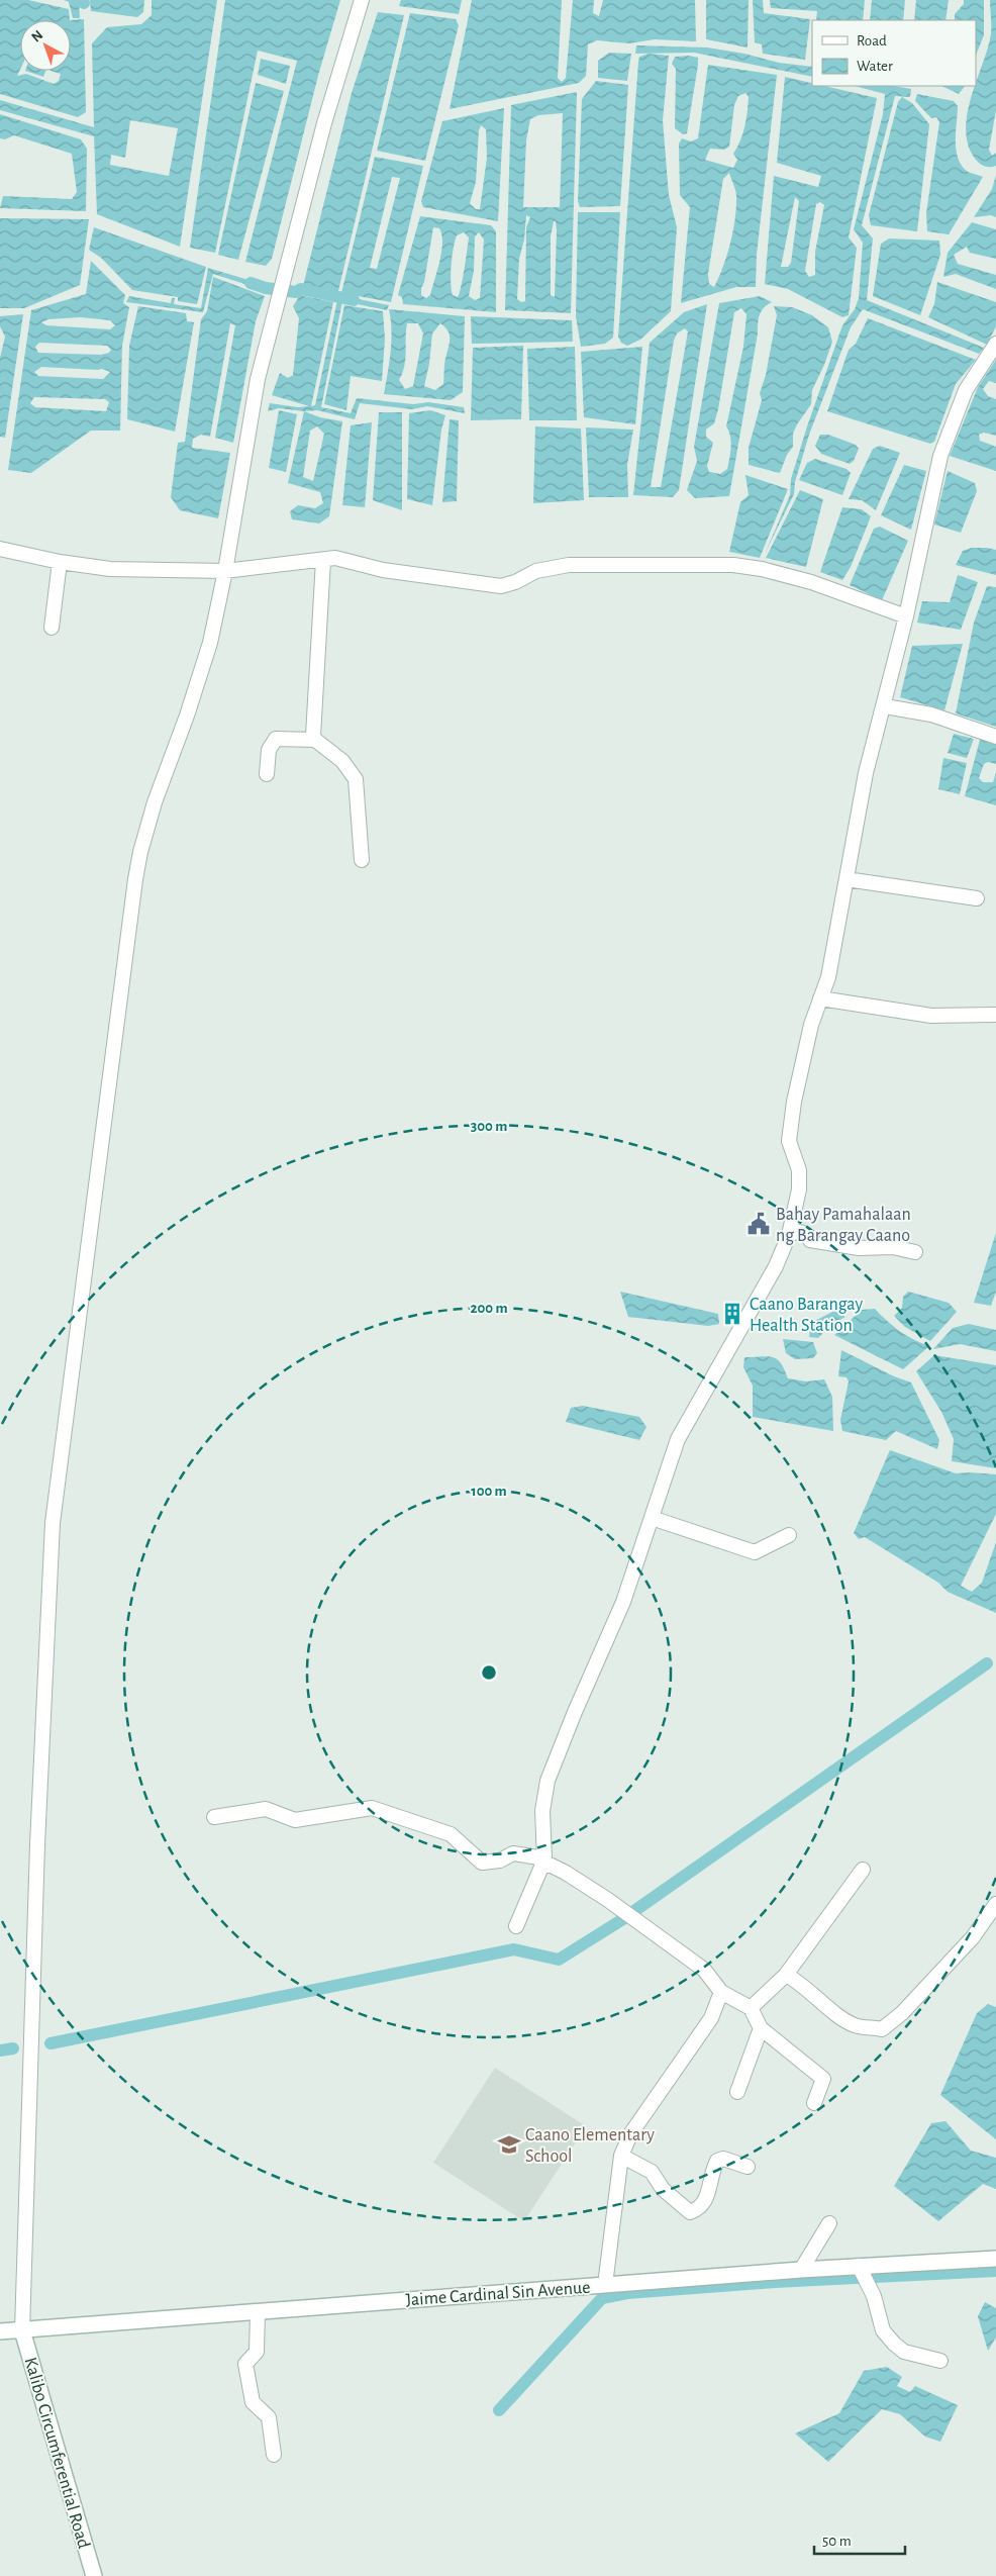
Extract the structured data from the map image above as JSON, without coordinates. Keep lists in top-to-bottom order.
{
  "streets": {
    "main road": ["Jaime Cardinal Sin Avenue", "Kalibo Circumferential Road"]
  },
  "crossings": [
    ["Jaime Cardinal Sin Avenue", "Kalibo Circumferential Road"]
  ],
  "places": {
    "public building": ["Bahay Pamahalaan ng Barangay Caano"],
    "building": ["Caano Barangay Health Station"],
    "school or university": ["Caano Elementary School"]
  },
  "legend": ["Road", "Water"],
  "scale_bar": "50 m",
  "north": "top left",
  "rings": ["300 m", "200 m", "100 m"]
}
